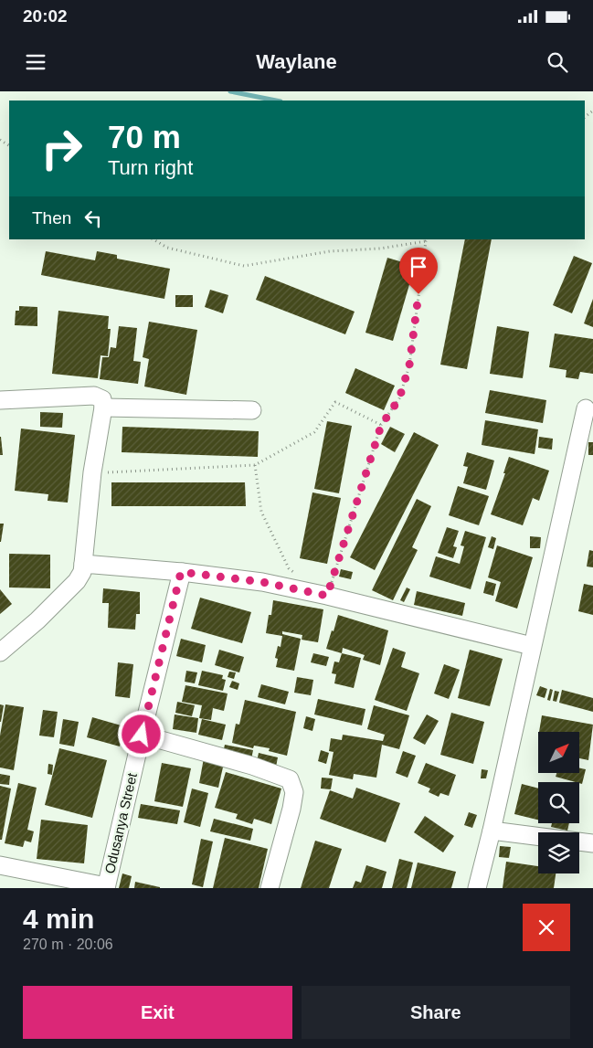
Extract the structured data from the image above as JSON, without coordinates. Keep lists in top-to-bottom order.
{
  "streets": {
    "street": ["Odusanya Street"]
  },
  "north": "top right",
  "page": {
    "status": "20:02",
    "header": "Waylane",
    "turn": ["70 m", "Turn right"],
    "then": "Then",
    "heading": ["4 min", "270 m · 20:06"],
    "buttons": ["Exit", "Share"]
  }
}
